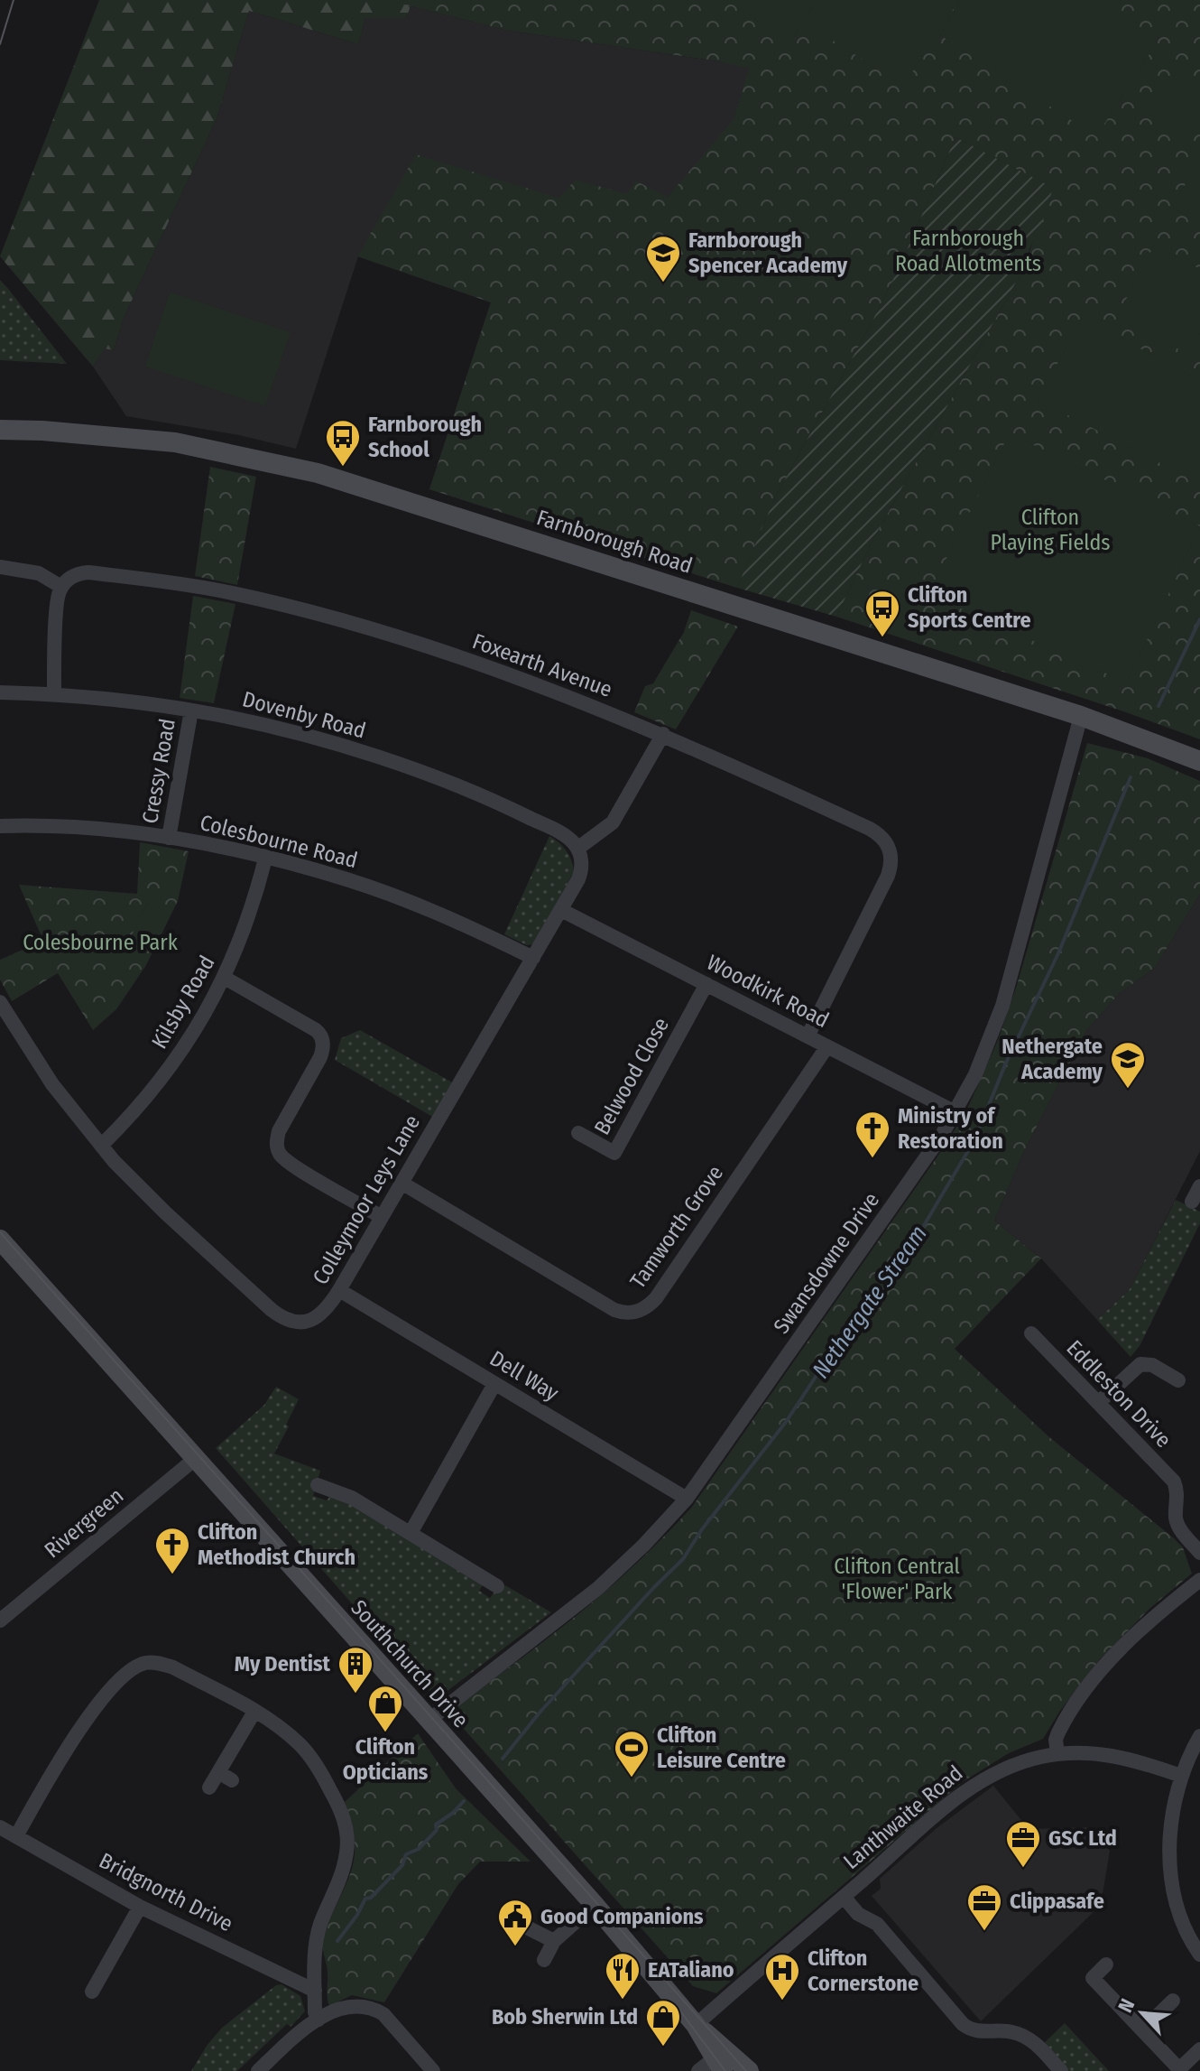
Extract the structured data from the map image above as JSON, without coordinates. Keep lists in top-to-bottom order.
{
  "streets": {
    "street": [
      "Farnborough Road",
      "Foxearth Avenue",
      "Dovenby Road",
      "Cressy Road",
      "Colesbourne Road",
      "Woodkirk Road",
      "Kilsby Road",
      "Belwood Close",
      "Colleymoor Leys Lane",
      "Tamworth Grove",
      "Swansdowne Drive",
      "Dell Way",
      "Eddleston Drive",
      "Rivergreen",
      "Southchurch Drive",
      "Lanthwaite Road",
      "Bridgnorth Drive"
    ]
  },
  "crossings": [
    ["Farnborough Road", "Swansdowne Drive"],
    ["Foxearth Avenue", "Woodkirk Road"],
    ["Dovenby Road", "Cressy Road"],
    ["Dovenby Road", "Colleymoor Leys Lane"],
    ["Cressy Road", "Colesbourne Road"],
    ["Colesbourne Road", "Kilsby Road"],
    ["Colesbourne Road", "Colleymoor Leys Lane"],
    ["Woodkirk Road", "Belwood Close"],
    ["Woodkirk Road", "Colleymoor Leys Lane"],
    ["Woodkirk Road", "Tamworth Grove"],
    ["Woodkirk Road", "Swansdowne Drive"],
    ["Kilsby Road", "Colleymoor Leys Lane"],
    ["Colleymoor Leys Lane", "Tamworth Grove"],
    ["Colleymoor Leys Lane", "Dell Way"],
    ["Swansdowne Drive", "Dell Way"],
    ["Swansdowne Drive", "Southchurch Drive"],
    ["Rivergreen", "Southchurch Drive"],
    ["Southchurch Drive", "Lanthwaite Road"]
  ],
  "water": ["Nethergate Stream"],
  "parks": [
    "Farnborough Road Allotments",
    "Clifton Playing Fields",
    "Colesbourne Park",
    "Clifton Central 'Flower' Park"
  ],
  "places": {
    "school or university": ["Farnborough Spencer Academy", "Nethergate Academy"],
    "bus stop": ["Farnborough School", "Clifton Sports Centre"],
    "church": ["Ministry of Restoration", "Clifton Methodist Church"],
    "building": ["My Dentist"],
    "shop": ["Clifton Opticians", "Bob Sherwin Ltd"],
    "sports": ["Clifton Leisure Centre"],
    "office": ["GSC Ltd", "Clippasafe"],
    "public building": ["Good Companions"],
    "restaurant": ["EATaliano"],
    "hospital": ["Clifton Cornerstone"]
  },
  "north": "top left"
}
